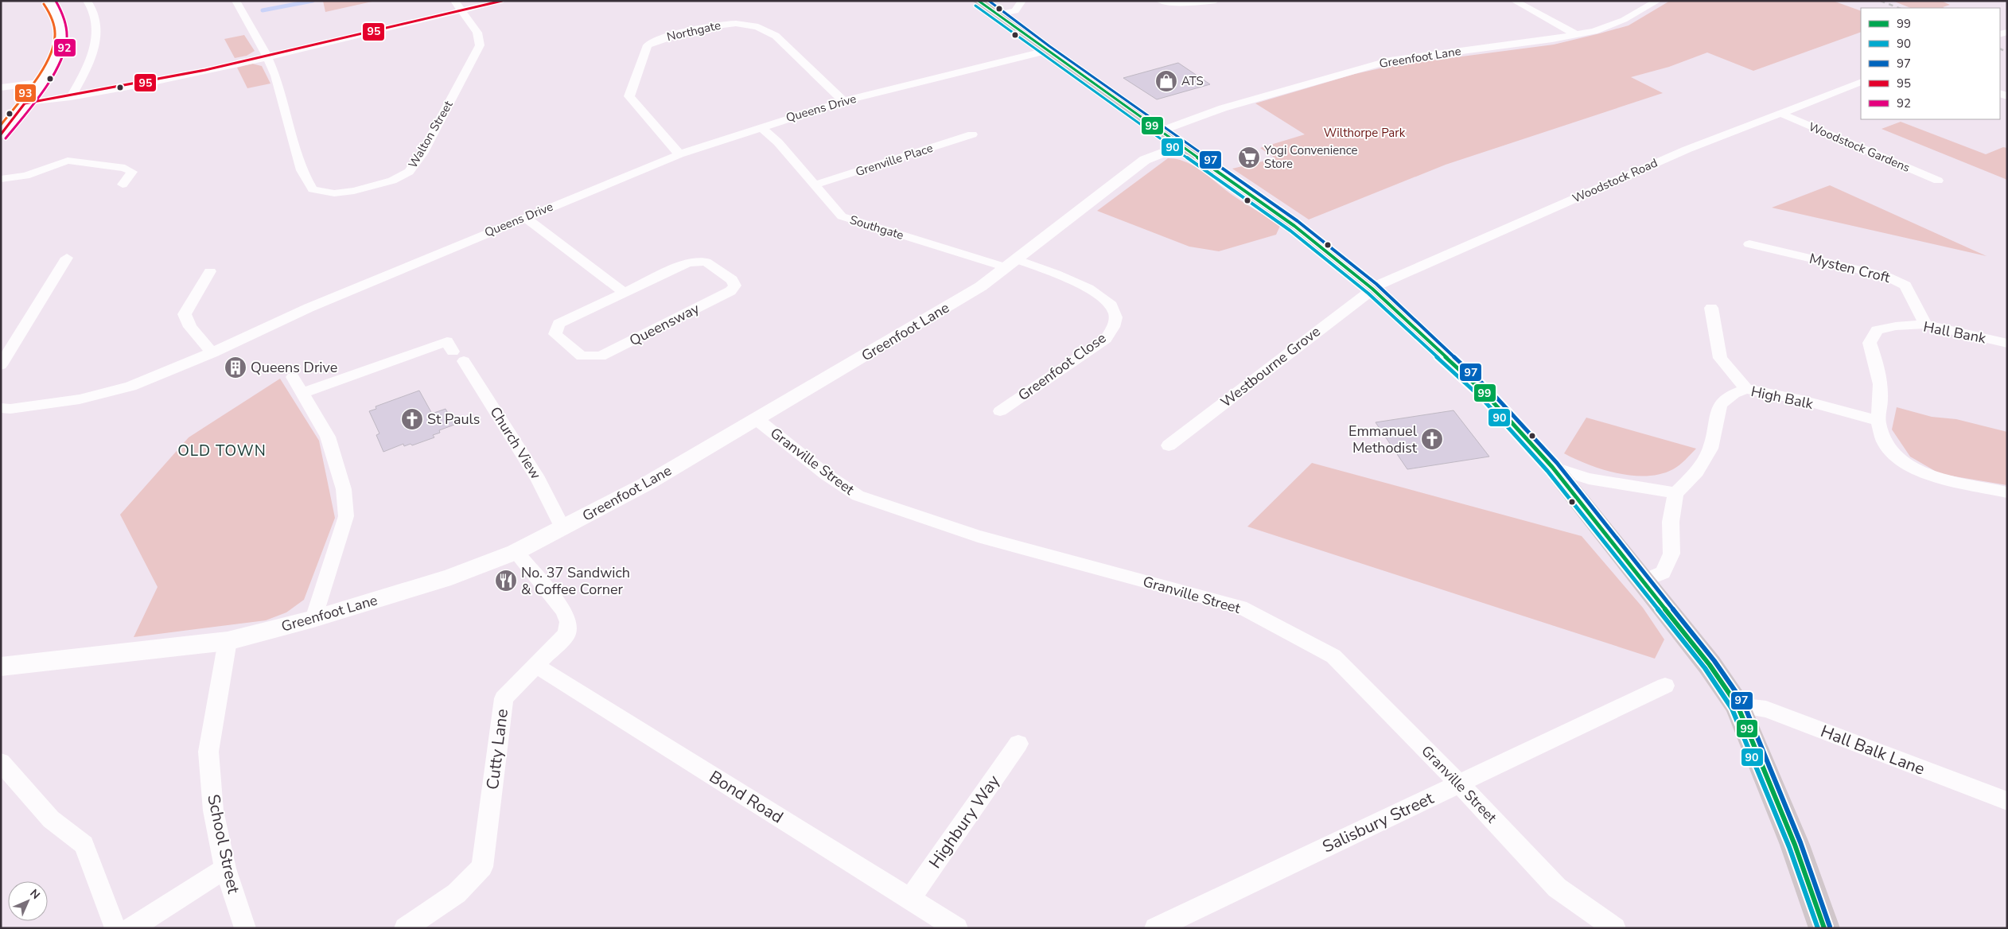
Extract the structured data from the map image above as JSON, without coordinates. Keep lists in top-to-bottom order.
{
  "streets": {
    "street": [
      "Northgate",
      "Greenfoot Lane",
      "Queens Drive",
      "Walton Street",
      "Woodstock Gardens",
      "Grenville Place",
      "Woodstock Road",
      "Southgate",
      "Mysten Croft",
      "Queensway",
      "Hall Bank",
      "Greenfoot Close",
      "Westbourne Grove",
      "High Balk",
      "Church View",
      "Granville Street",
      "Cutty Lane",
      "Hall Balk Lane",
      "Bond Road",
      "Highbury Way",
      "Salisbury Street",
      "School Street"
    ]
  },
  "crossings": [
    ["Northgate", "Queens Drive"],
    ["Greenfoot Lane", "Southgate"],
    ["Greenfoot Lane", "Greenfoot Close"],
    ["Greenfoot Lane", "Church View"],
    ["Greenfoot Lane", "Granville Street"],
    ["Greenfoot Lane", "Cutty Lane"],
    ["Greenfoot Lane", "School Street"],
    ["Queens Drive", "Southgate"],
    ["Woodstock Gardens", "Woodstock Road"],
    ["Grenville Place", "Southgate"],
    ["Woodstock Road", "Westbourne Grove"],
    ["Southgate", "Greenfoot Close"],
    ["Mysten Croft", "Hall Bank"],
    ["Hall Bank", "High Balk"],
    ["Granville Street", "Salisbury Street"],
    ["Cutty Lane", "Bond Road"],
    ["Bond Road", "Highbury Way"]
  ],
  "districts": ["OLD TOWN"],
  "parks": ["Wilthorpe Park"],
  "places": {
    "shop": ["ATS"],
    "supermarket": ["Yogi Convenience Store"],
    "building": ["Queens Drive"],
    "church": ["St Pauls", "Emmanuel Methodist"],
    "restaurant": ["No. 37 Sandwich & Coffee Corner"]
  },
  "lines": [
    "transit line 99",
    "transit line 97",
    "transit line 95",
    "transit line 92",
    "transit line 93",
    "transit line 90"
  ],
  "legend": [
    "99",
    "90",
    "97",
    "95",
    "92"
  ],
  "north": "top right"
}
